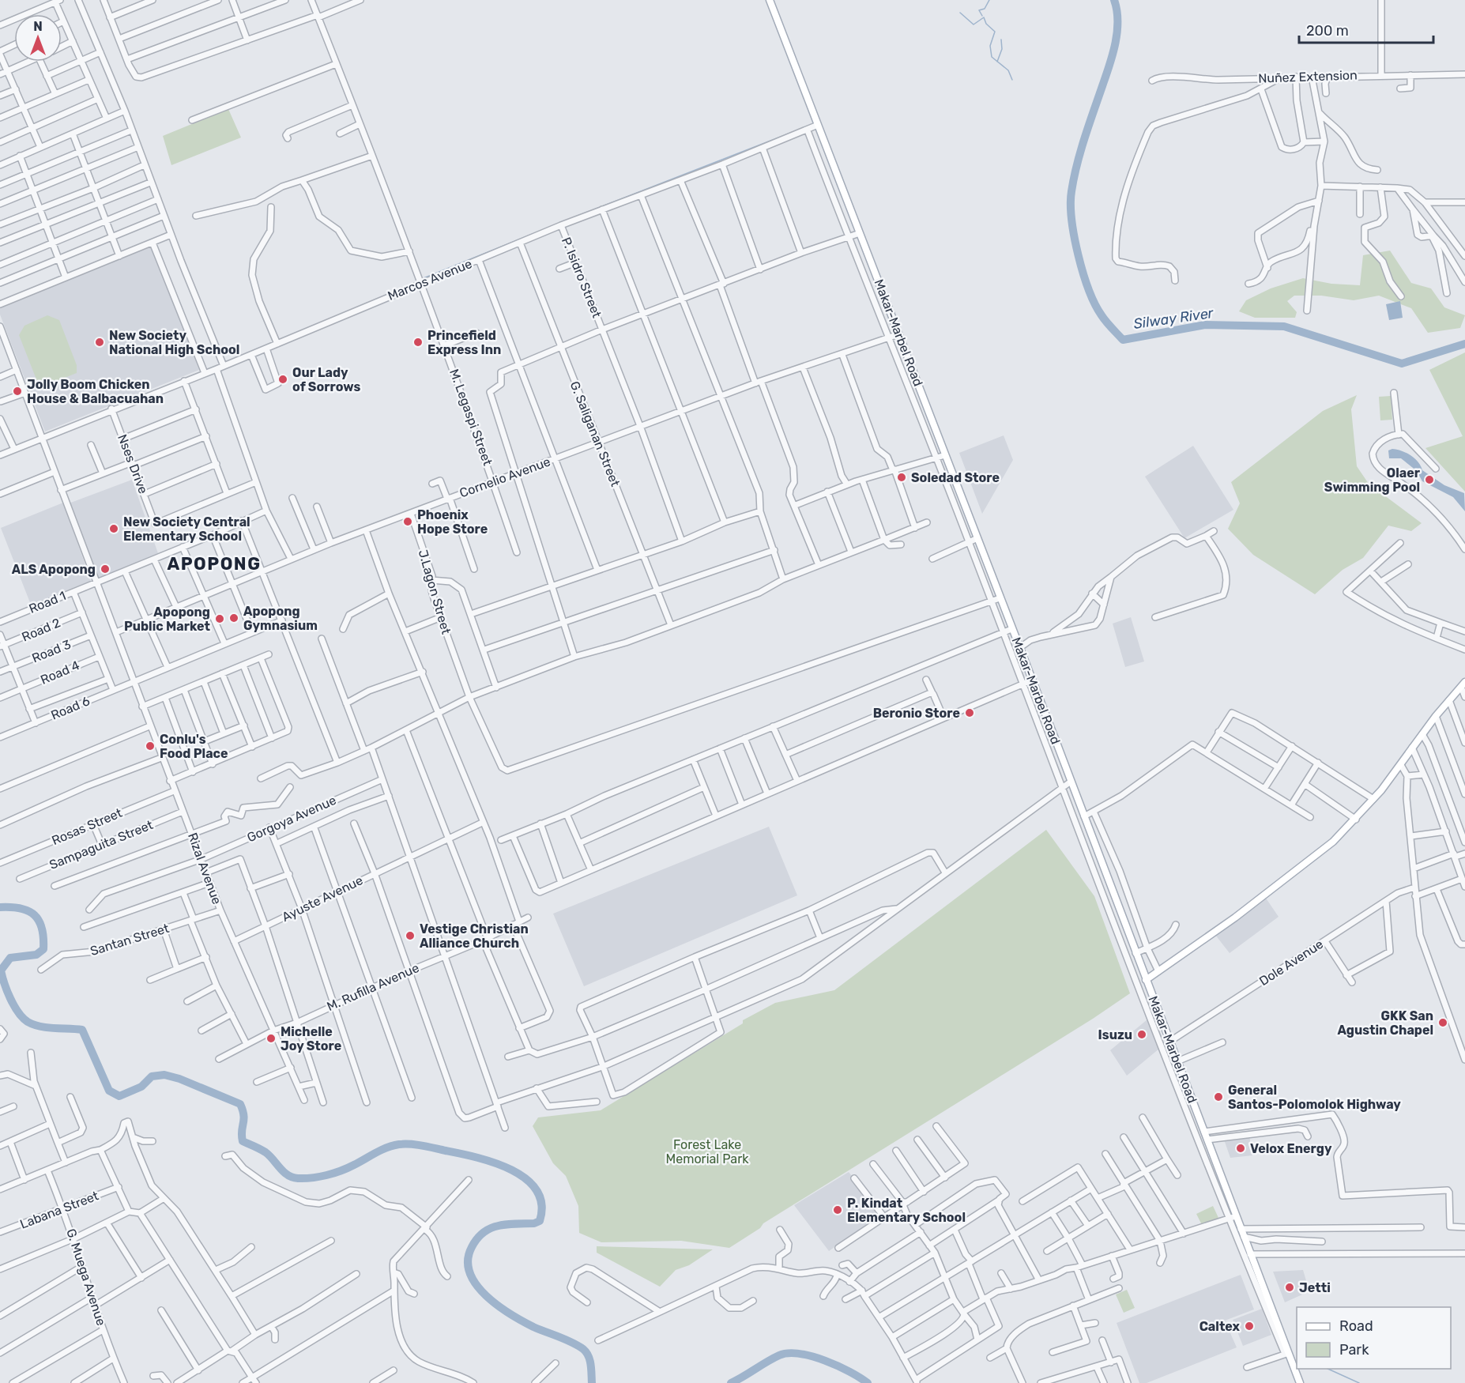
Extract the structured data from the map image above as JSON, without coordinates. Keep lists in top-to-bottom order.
{
  "streets": {
    "main road": ["Makar-Marbel Road"],
    "street": [
      "Nuñez Extension",
      "P. Isidro Street",
      "Marcos Avenue",
      "M. Legaspi Street",
      "G. Saliganan Street",
      "Nses Drive",
      "Cornelio Avenue",
      "J.Lagon Street",
      "Road 1",
      "Road 2",
      "Road 3",
      "Road 4",
      "Road 6",
      "Gorgoya Avenue",
      "Rosas Street",
      "Sampaguita Street",
      "Rizal Avenue",
      "Ayuste Avenue",
      "Santan Street",
      "Dole Avenue",
      "M. Rufilla Avenue",
      "Labana Street",
      "G. Muega Avenue"
    ]
  },
  "crossings": [
    ["P. Isidro Street", "Marcos Avenue"],
    ["P. Isidro Street", "Cornelio Avenue"],
    ["Marcos Avenue", "Makar-Marbel Road"],
    ["Marcos Avenue", "M. Legaspi Street"],
    ["Marcos Avenue", "G. Saliganan Street"],
    ["Marcos Avenue", "Nses Drive"],
    ["Marcos Avenue", "Rizal Avenue"],
    ["Makar-Marbel Road", "Cornelio Avenue"],
    ["Makar-Marbel Road", "Dole Avenue"],
    ["M. Legaspi Street", "Cornelio Avenue"],
    ["G. Saliganan Street", "Cornelio Avenue"],
    ["Cornelio Avenue", "J.Lagon Street"],
    ["Cornelio Avenue", "Rizal Avenue"],
    ["Road 1", "Rizal Avenue"],
    ["Road 6", "Rizal Avenue"],
    ["Gorgoya Avenue", "Rizal Avenue"],
    ["Rosas Street", "Rizal Avenue"],
    ["Sampaguita Street", "Rizal Avenue"],
    ["Rizal Avenue", "Ayuste Avenue"],
    ["Rizal Avenue", "Santan Street"],
    ["Rizal Avenue", "M. Rufilla Avenue"],
    ["Labana Street", "G. Muega Avenue"]
  ],
  "districts": ["APOPONG"],
  "water": ["Silway River"],
  "parks": ["Forest Lake Memorial Park"],
  "places": [
    "New Society National High School",
    "Princefield Express Inn",
    "Our Lady of Sorrows",
    "Jolly Boom Chicken House & Balbacuahan",
    "Soledad Store",
    "Olaer Swimming Pool",
    "Phoenix Hope Store",
    "New Society Central Elementary School",
    "ALS Apopong",
    "Apopong Gymnasium",
    "Apopong Public Market",
    "Beronio Store",
    "Conlu's Food Place",
    "Vestige Christian Alliance Church",
    "GKK San Agustin Chapel",
    "Isuzu",
    "Michelle Joy Store",
    "General Santos-Polomolok Highway",
    "Velox Energy",
    "P. Kindat Elementary School",
    "Jetti",
    "Caltex"
  ],
  "legend": ["Road", "Park"],
  "scale_bar": "200 m",
  "north": "top"
}
